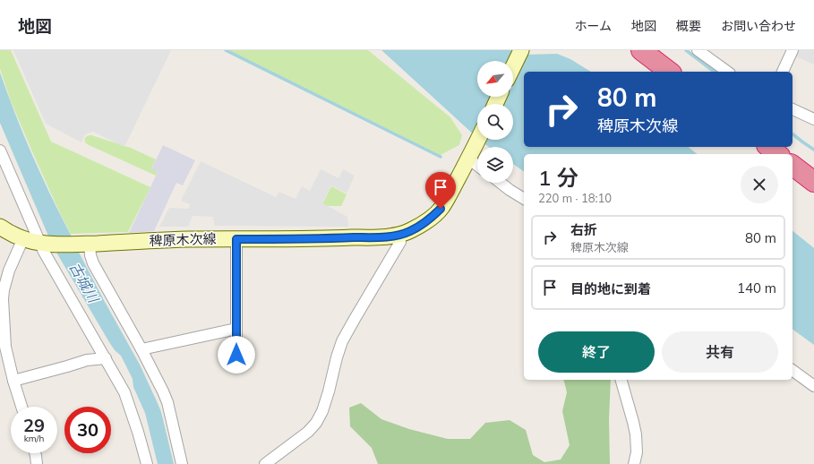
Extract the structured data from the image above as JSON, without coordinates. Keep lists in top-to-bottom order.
{
  "streets": {
    "main road": ["稗原木次線"]
  },
  "water": ["古城川"],
  "north": "bottom left",
  "page": {
    "header": "地図",
    "nav": [
      "ホーム",
      "地図",
      "概要",
      "お問い合わせ"
    ],
    "turn": ["80 m", "稗原木次線"],
    "heading": ["1 分", "220 m · 18:10"],
    "list": [
      {
        "name": "右折",
        "note": "稗原木次線",
        "value": "80 m"
      },
      {
        "name": "目的地に到着",
        "value": "140 m"
      }
    ],
    "buttons": ["終了", "共有"],
    "speed": "29 km/h",
    "limit": "30"
  }
}
